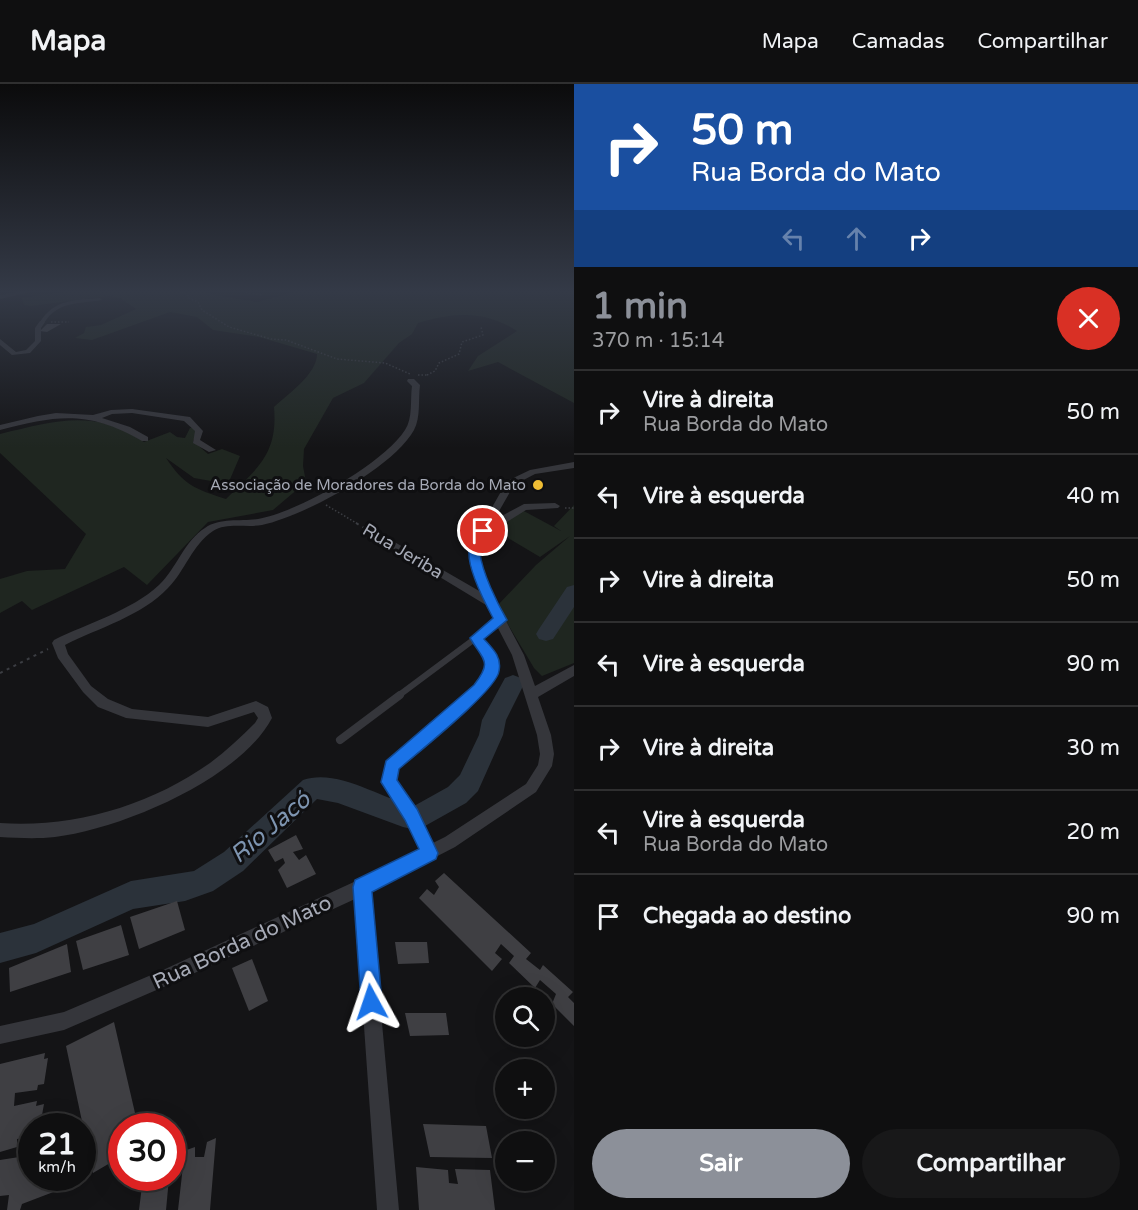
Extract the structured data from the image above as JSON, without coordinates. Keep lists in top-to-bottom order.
{
  "streets": {
    "street": ["Rua Jeriba", "Rua Borda do Mato"]
  },
  "crossings": [
    ["Rua Jeriba", "Rua Borda do Mato"]
  ],
  "water": ["Rio Jacó"],
  "places": ["Associação de Moradores da Borda do Mato"],
  "page": {
    "header": "Mapa",
    "nav": ["Mapa", "Camadas", "Compartilhar"],
    "turn": ["50 m", "Rua Borda do Mato"],
    "heading": ["1 min", "370 m · 15:14"],
    "list": [
      {
        "name": "Vire à direita",
        "note": "Rua Borda do Mato",
        "value": "50 m"
      },
      {
        "name": "Vire à esquerda",
        "value": "40 m"
      },
      {
        "name": "Vire à direita",
        "value": "50 m"
      },
      {
        "name": "Vire à esquerda",
        "value": "90 m"
      },
      {
        "name": "Vire à direita",
        "value": "30 m"
      },
      {
        "name": "Vire à esquerda",
        "note": "Rua Borda do Mato",
        "value": "20 m"
      },
      {
        "name": "Chegada ao destino",
        "value": "90 m"
      }
    ],
    "map_buttons": ["+", "−"],
    "speed": "21 km/h",
    "limit": "30",
    "buttons": ["Sair", "Compartilhar"]
  }
}
